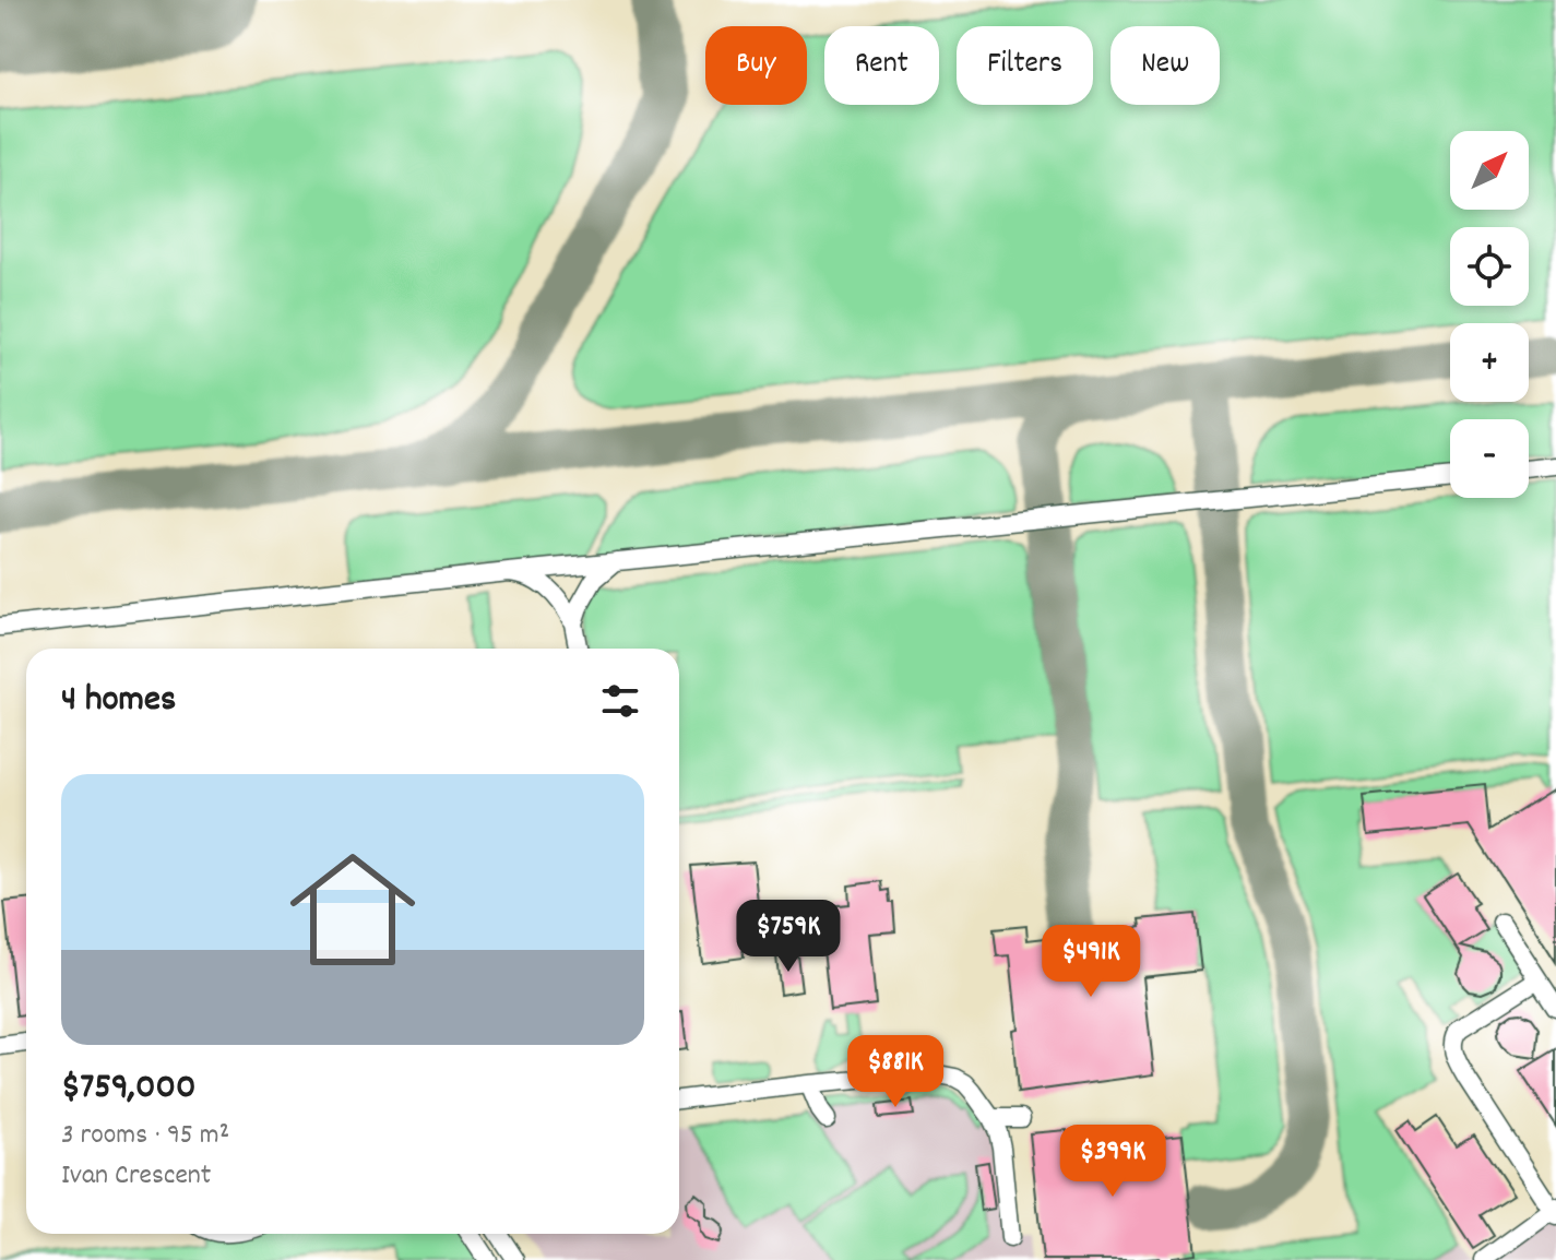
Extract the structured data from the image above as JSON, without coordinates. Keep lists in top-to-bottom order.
{
  "north": "top right",
  "page": {
    "chip": [
      "Buy",
      "Rent",
      "Filters",
      "New"
    ],
    "map_buttons": ["+", "−"],
    "heading": "4 homes",
    "list": [
      {
        "name": "$759,000",
        "note": "3 rooms · 95 m² · Ivan Crescent"
      }
    ],
    "price": [
      "$759K",
      "$491K",
      "$881K",
      "$399K"
    ]
  }
}
